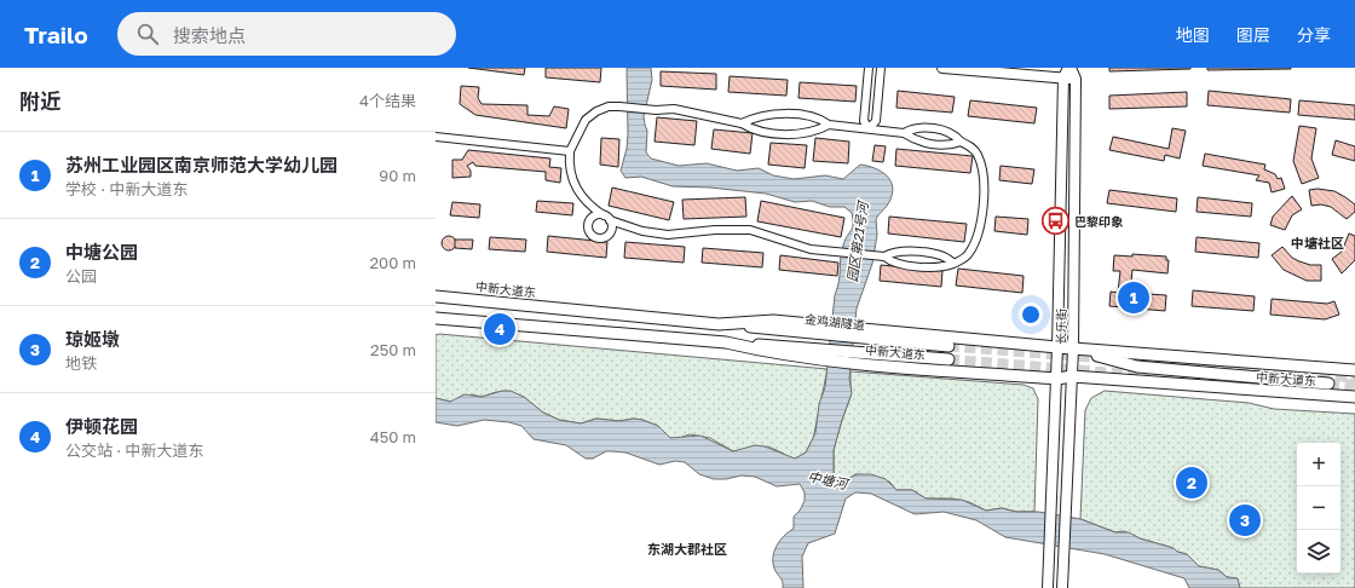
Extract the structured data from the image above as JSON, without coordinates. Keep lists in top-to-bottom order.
{
  "streets": {
    "main road": ["中新大道东", "金鸡湖隧道", "长乐街"]
  },
  "crossings": [
    ["中新大道东", "金鸡湖隧道"],
    ["中新大道东", "长乐街"]
  ],
  "districts": ["中塘社区", "东湖大郡社区"],
  "water": ["园区第21号河", "中塘河"],
  "places": {
    "bus stop": ["巴黎印象"]
  },
  "page": {
    "header": "Trailo",
    "search": "搜索地点",
    "nav": ["地图", "图层", "分享"],
    "heading": ["附近", "4个结果"],
    "list": [
      {
        "mark": "1",
        "name": "苏州工业园区南京师范大学幼儿园",
        "note": "学校 · 中新大道东",
        "value": "90 m"
      },
      {
        "mark": "2",
        "name": "中塘公园",
        "note": "公园",
        "value": "200 m"
      },
      {
        "mark": "3",
        "name": "琼姬墩",
        "note": "地铁",
        "value": "250 m"
      },
      {
        "mark": "4",
        "name": "伊顿花园",
        "note": "公交站 · 中新大道东",
        "value": "450 m"
      }
    ],
    "pins": [
      "1",
      "4",
      "2",
      "3"
    ],
    "map_buttons": ["+", "−"]
  }
}
